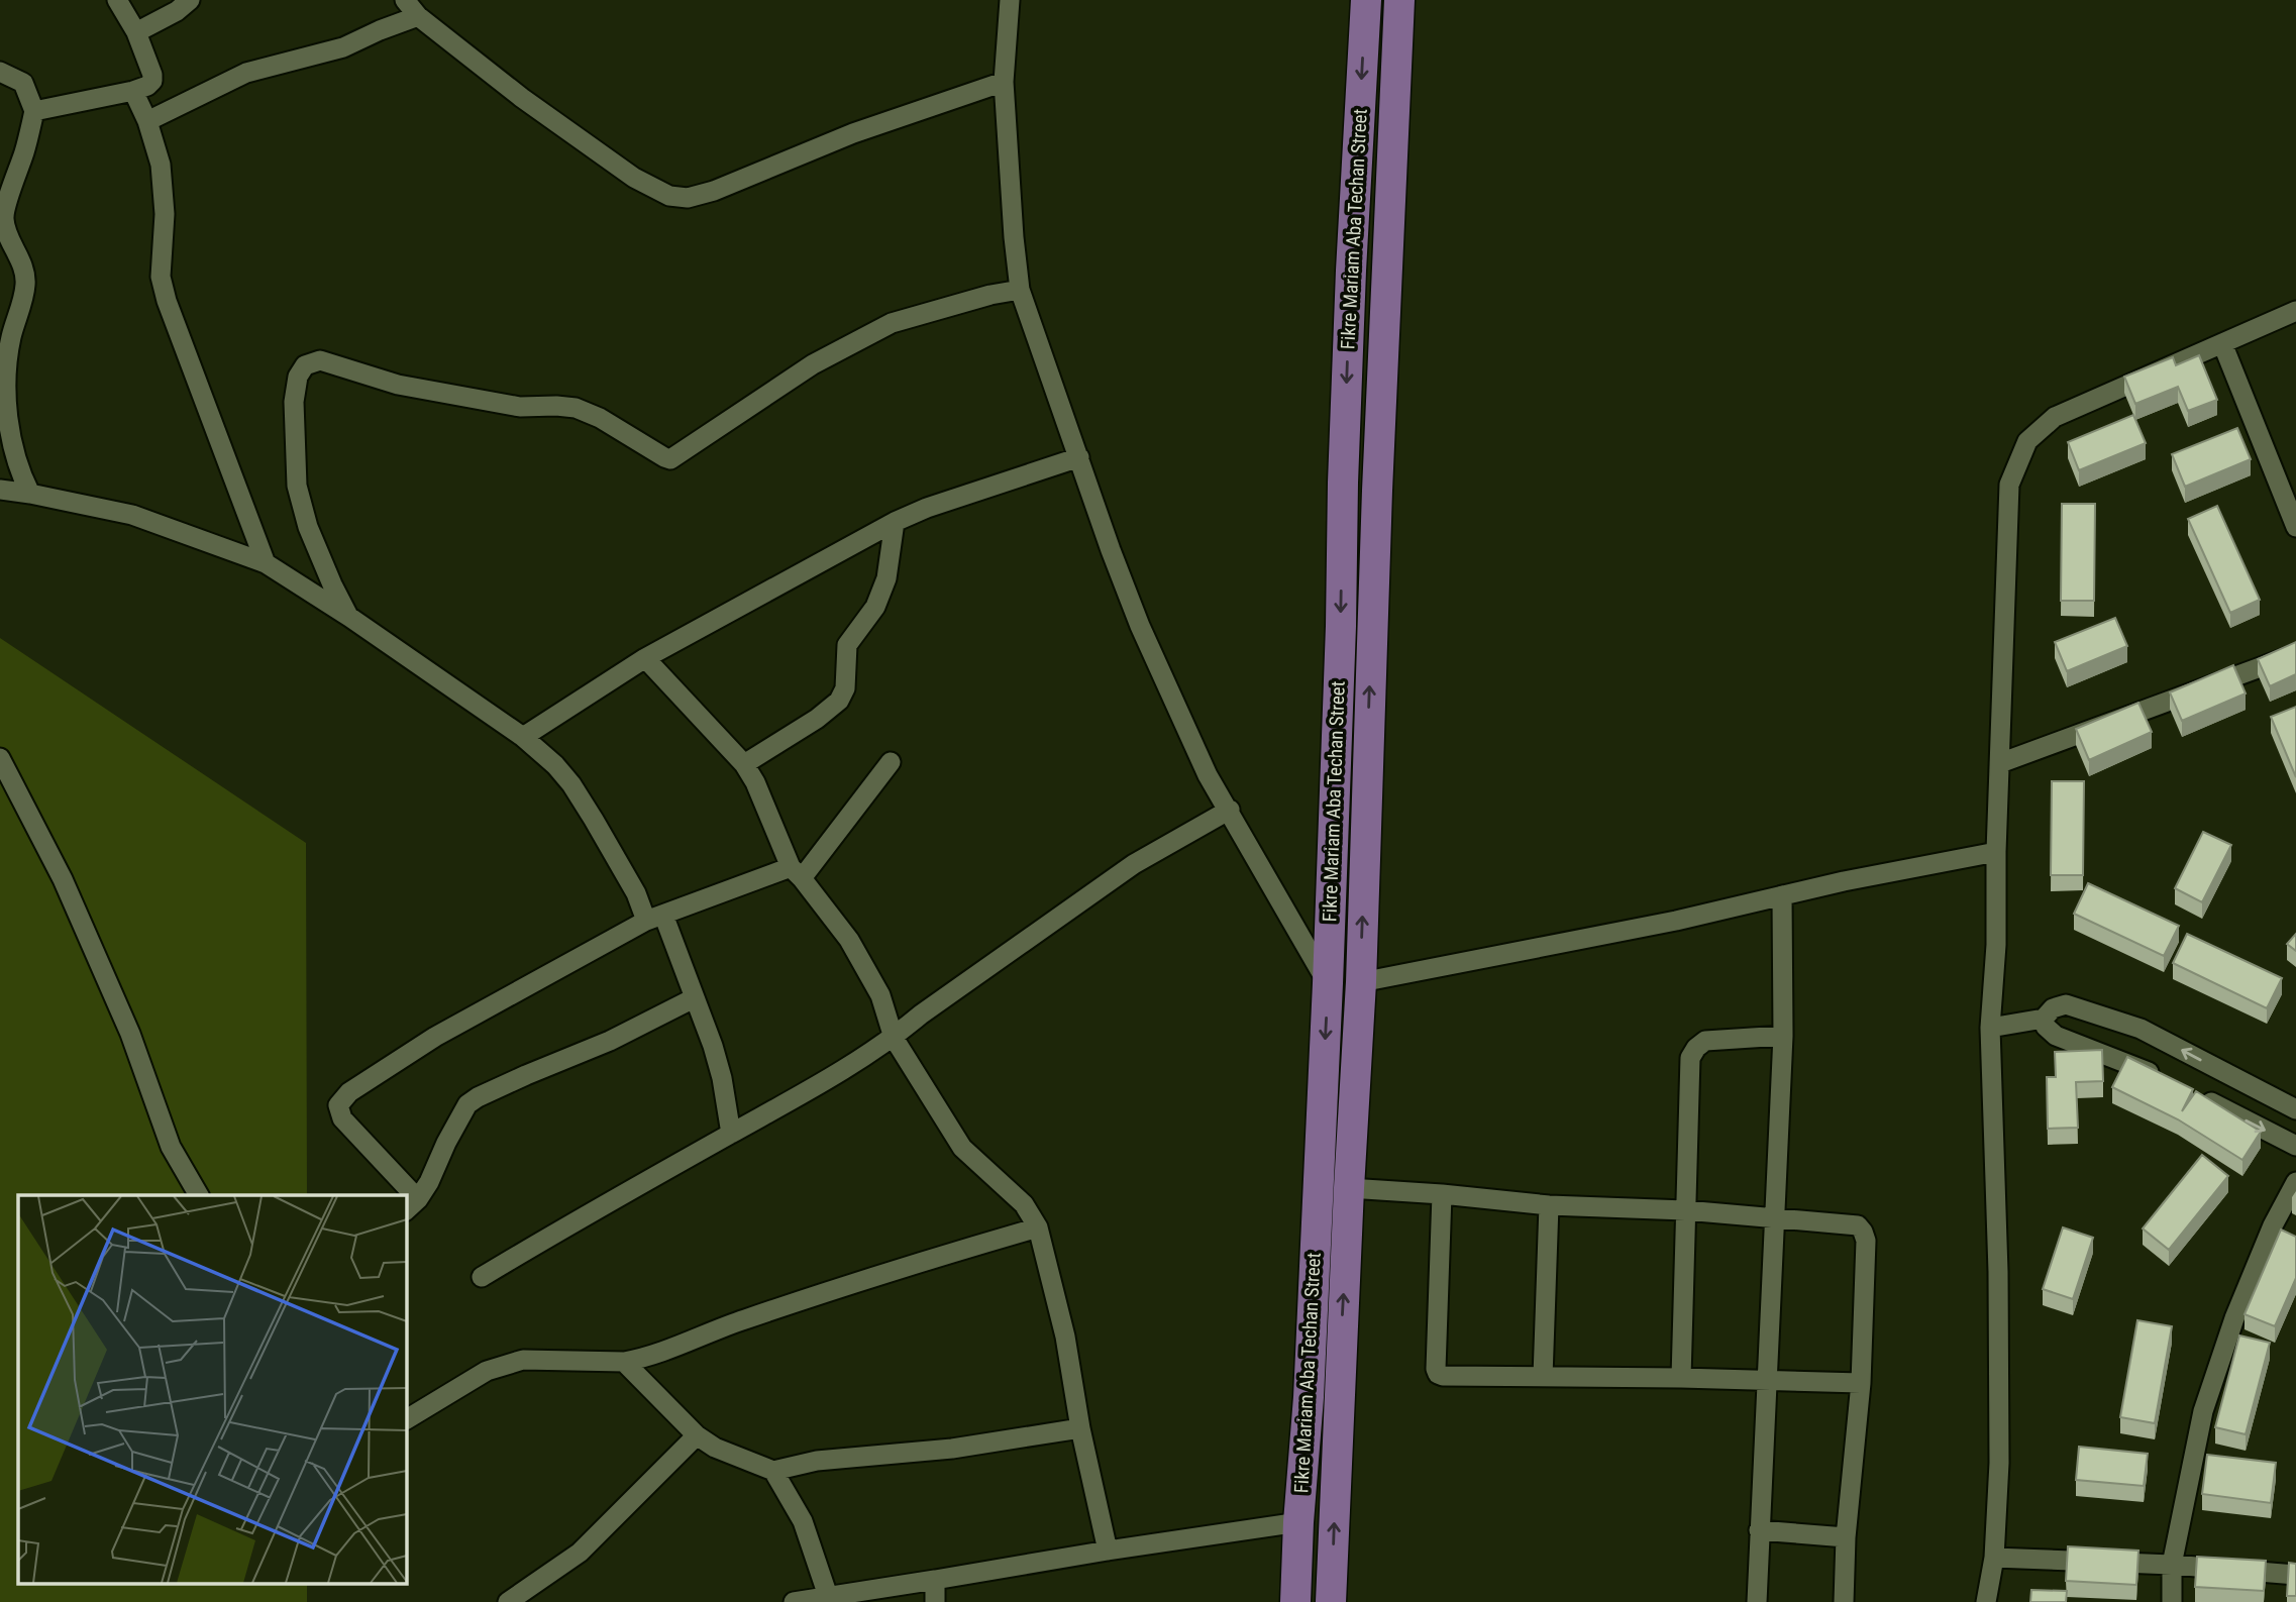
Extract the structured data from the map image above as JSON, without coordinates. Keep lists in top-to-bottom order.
{
  "streets": {
    "main road": ["Fikre Mariam Aba Techan Street"]
  }
}
